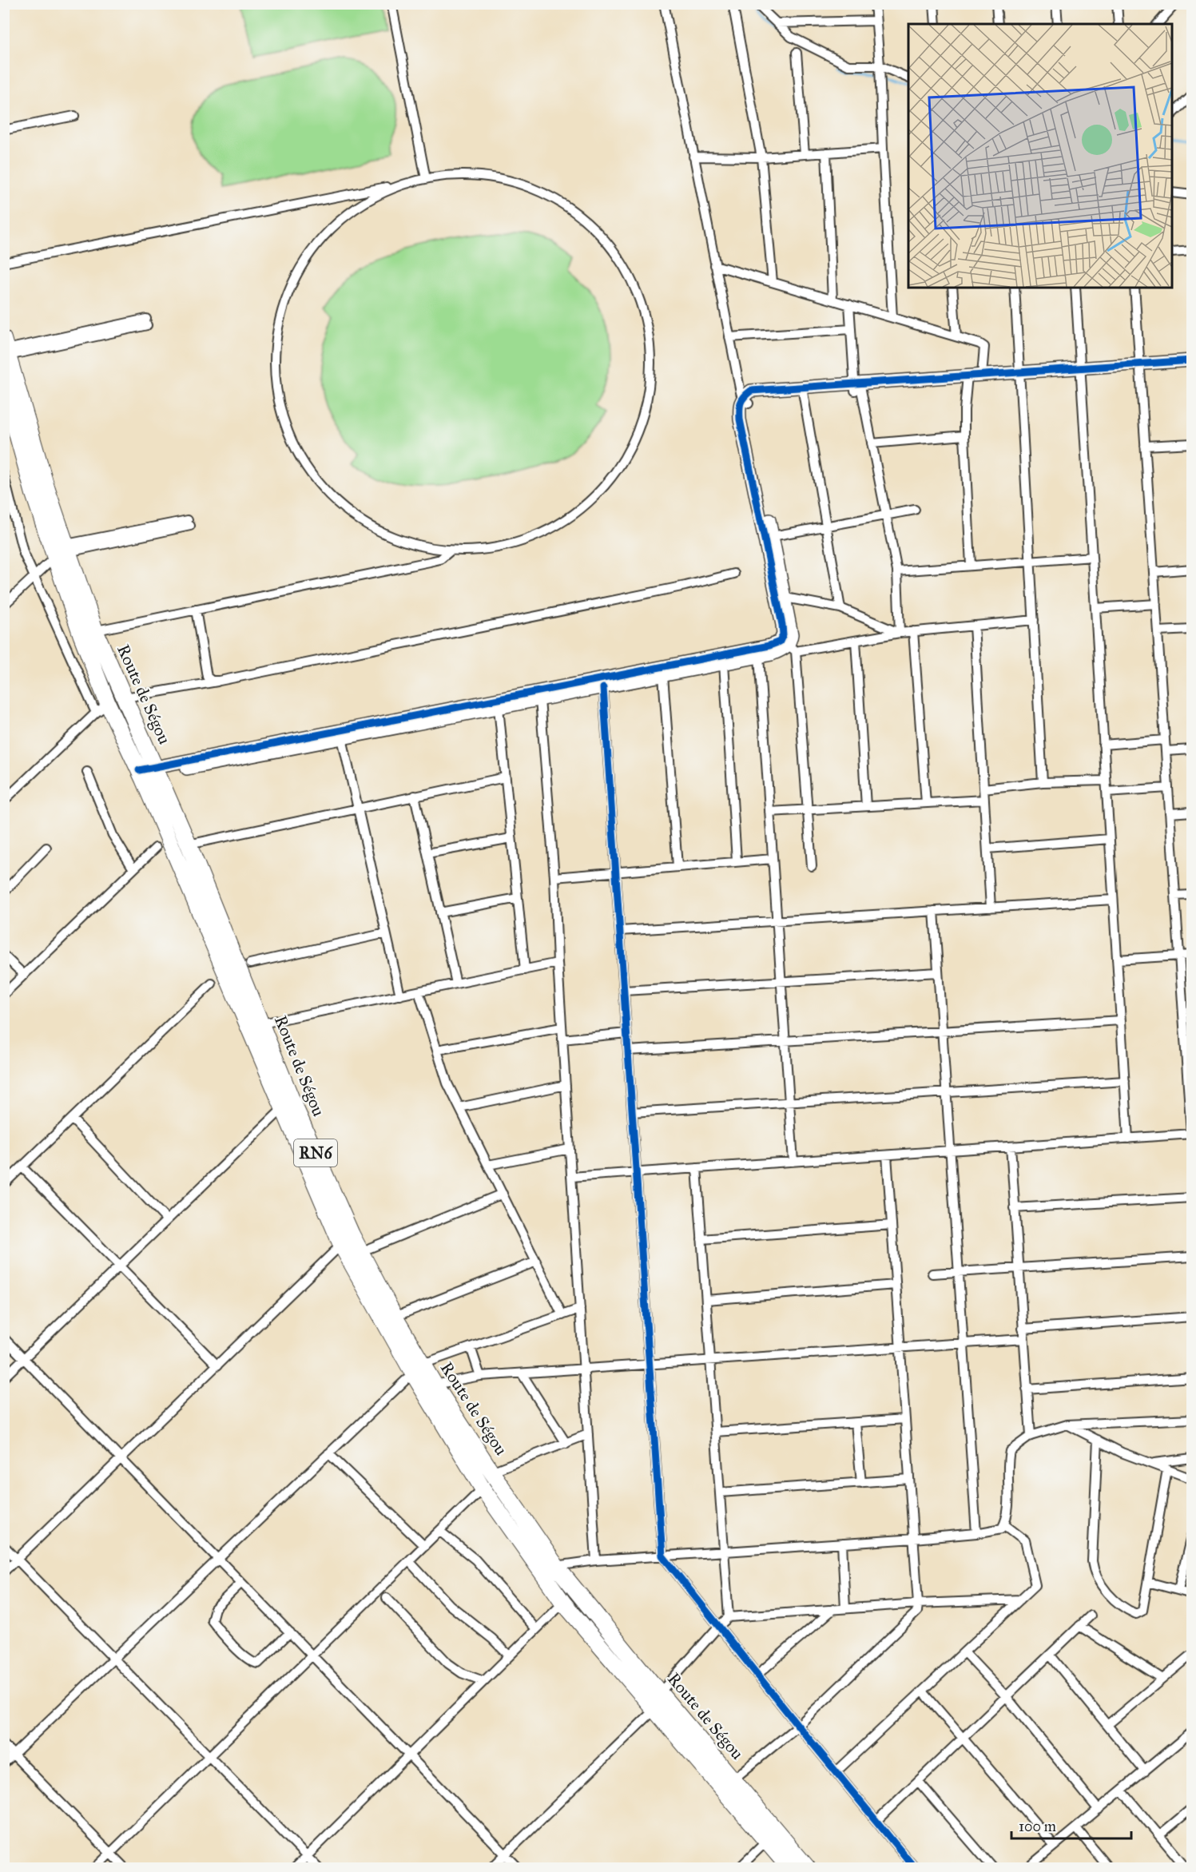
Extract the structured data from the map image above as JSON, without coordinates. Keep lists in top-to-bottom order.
{
  "streets": {
    "highway": ["Route de Ségou", "RN6"]
  },
  "scale_bar": "100 m"
}
